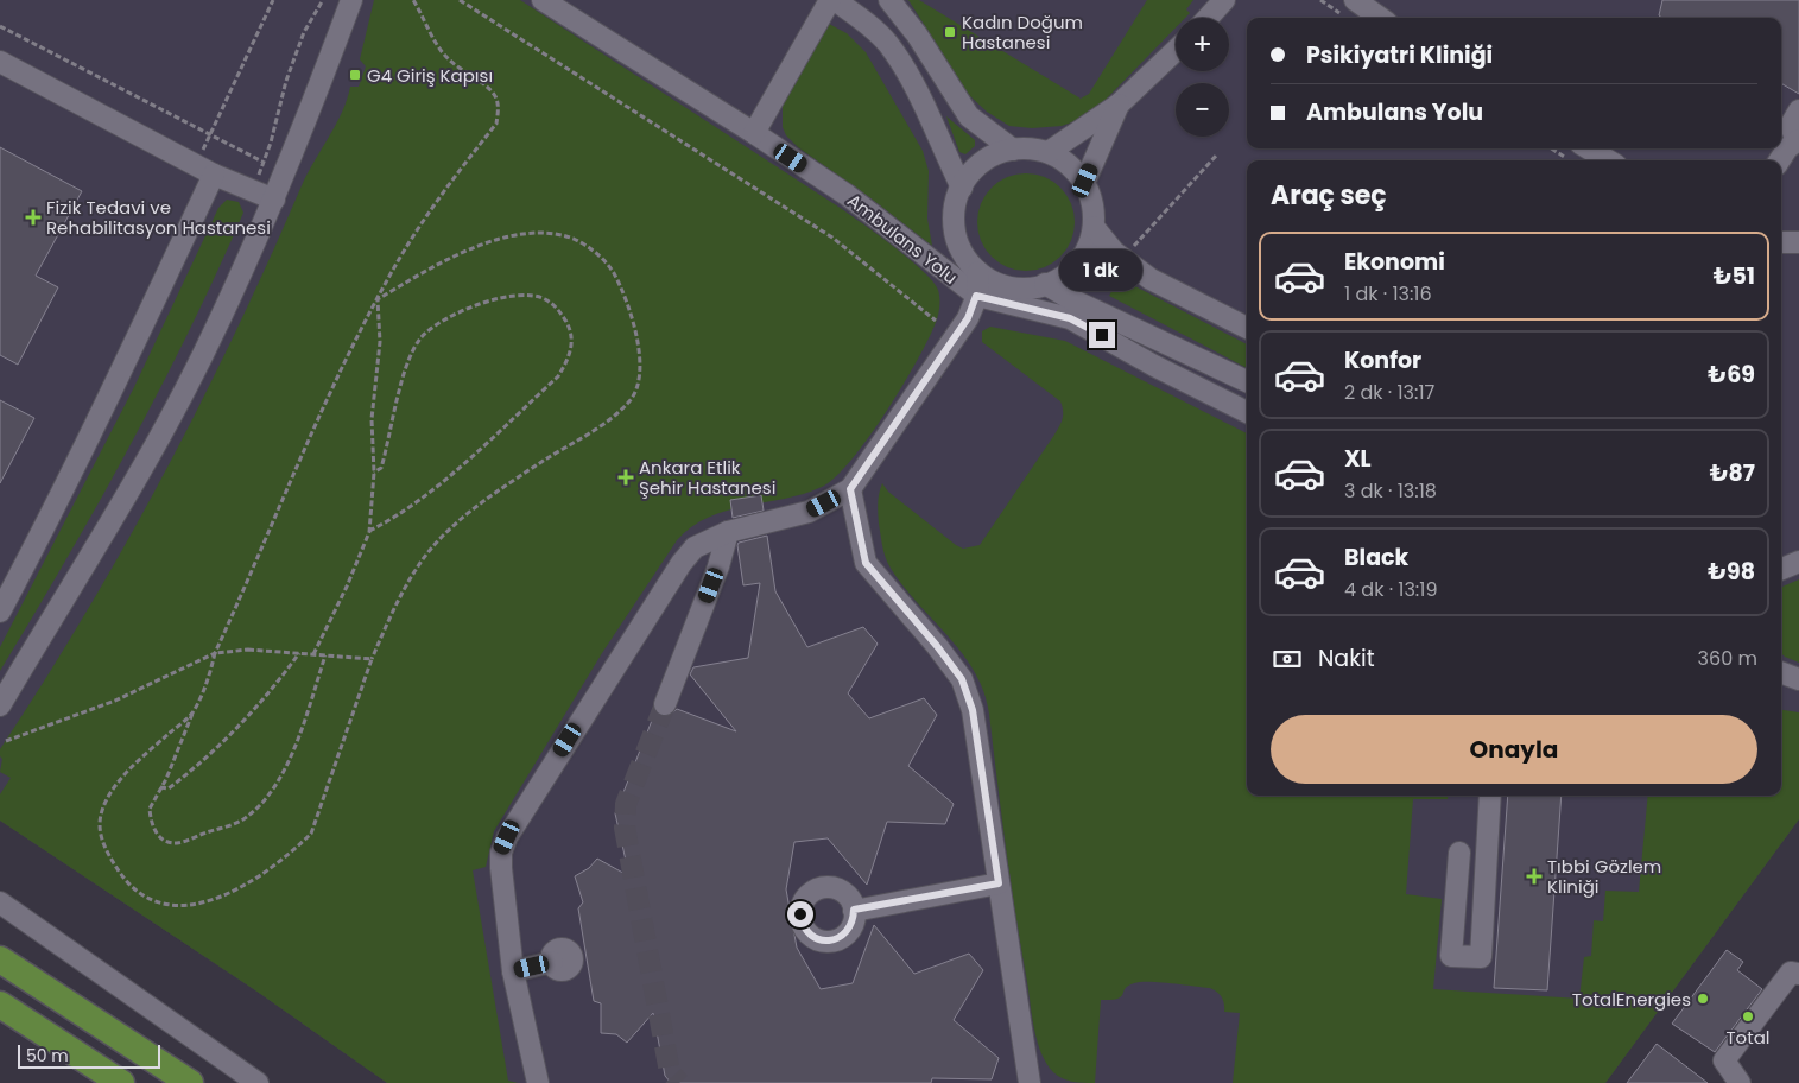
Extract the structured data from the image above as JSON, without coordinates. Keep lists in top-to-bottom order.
{
  "streets": {
    "lane": ["Ambulans Yolu"]
  },
  "places": {
    "transit": ["Kadın Doğum Hastanesi", "G4 Giriş Kapısı"],
    "health": ["Fizik Tedavi ve Rehabilitasyon Hastanesi", "Ankara Etlik Şehir Hastanesi", "Tıbbi Gözlem Kliniği"],
    "other": ["TotalEnergies", "Total"]
  },
  "scale_bar": "50 m",
  "page": {
    "map_buttons": ["+", "−"],
    "banner": ["Psikiyatri Kliniği", "Ambulans Yolu"],
    "heading": "Araç seç",
    "list": [
      {
        "name": "Ekonomi",
        "note": "1 dk · 13:16",
        "value": "₺51"
      },
      {
        "name": "Konfor",
        "note": "2 dk · 13:17",
        "value": "₺69"
      },
      {
        "name": "XL",
        "note": "3 dk · 13:18",
        "value": "₺87"
      },
      {
        "name": "Black",
        "note": "4 dk · 13:19",
        "value": "₺98"
      }
    ],
    "bubble": "1 dk",
    "pay": ["Nakit", "360 m"],
    "buttons": "Onayla",
    "scale": "50 m"
  }
}
